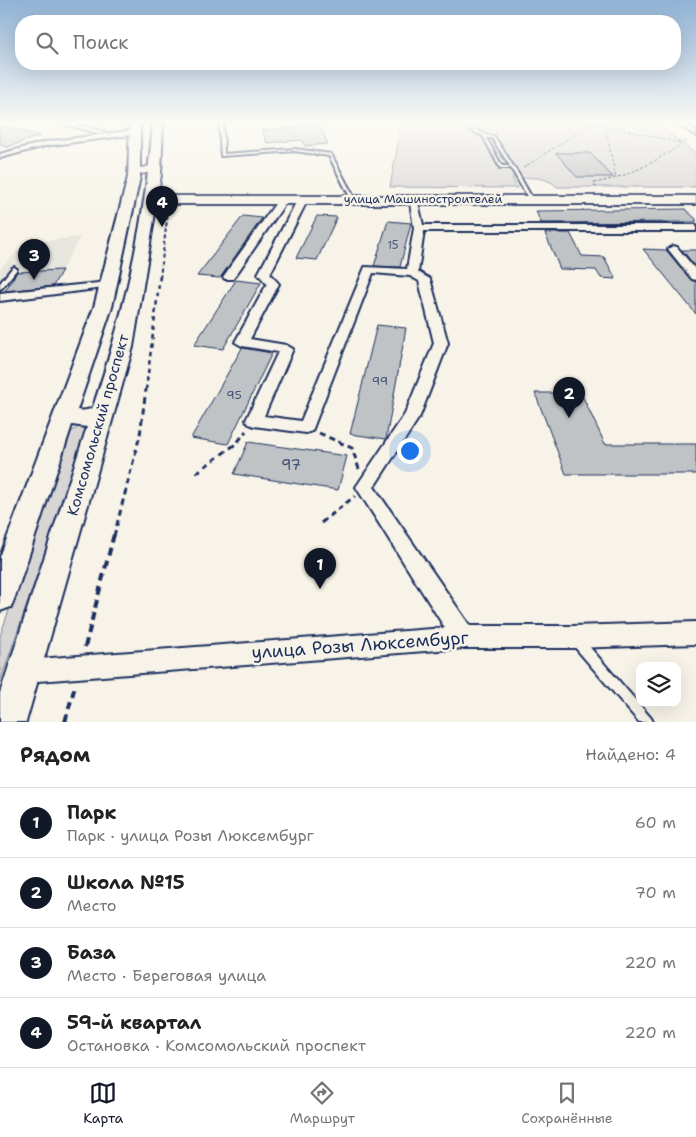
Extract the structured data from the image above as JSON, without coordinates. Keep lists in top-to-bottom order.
{
  "streets": {
    "main road": ["улица Машиностроителей", "Комсомольский проспект"],
    "street": ["улица Розы Люксембург"]
  },
  "crossings": [
    ["улица Машиностроителей", "Комсомольский проспект"],
    ["Комсомольский проспект", "улица Розы Люксембург"]
  ],
  "house_numbers": [
    "15",
    "99",
    "95",
    "97"
  ],
  "page": {
    "search": "Поиск",
    "pins": [
      "4",
      "3",
      "2",
      "1"
    ],
    "heading": ["Рядом", "Найдено: 4"],
    "list": [
      {
        "mark": "1",
        "name": "Парк",
        "note": "Парк · улица Розы Люксембург",
        "value": "60 m"
      },
      {
        "mark": "2",
        "name": "Школа №15",
        "note": "Место",
        "value": "70 m"
      },
      {
        "mark": "3",
        "name": "База",
        "note": "Место · Береговая улица",
        "value": "220 m"
      },
      {
        "mark": "4",
        "name": "59-й квартал",
        "note": "Остановка · Комсомольский проспект",
        "value": "220 m"
      }
    ],
    "nav": ["Карта", "Маршрут", "Сохранённые"]
  }
}
